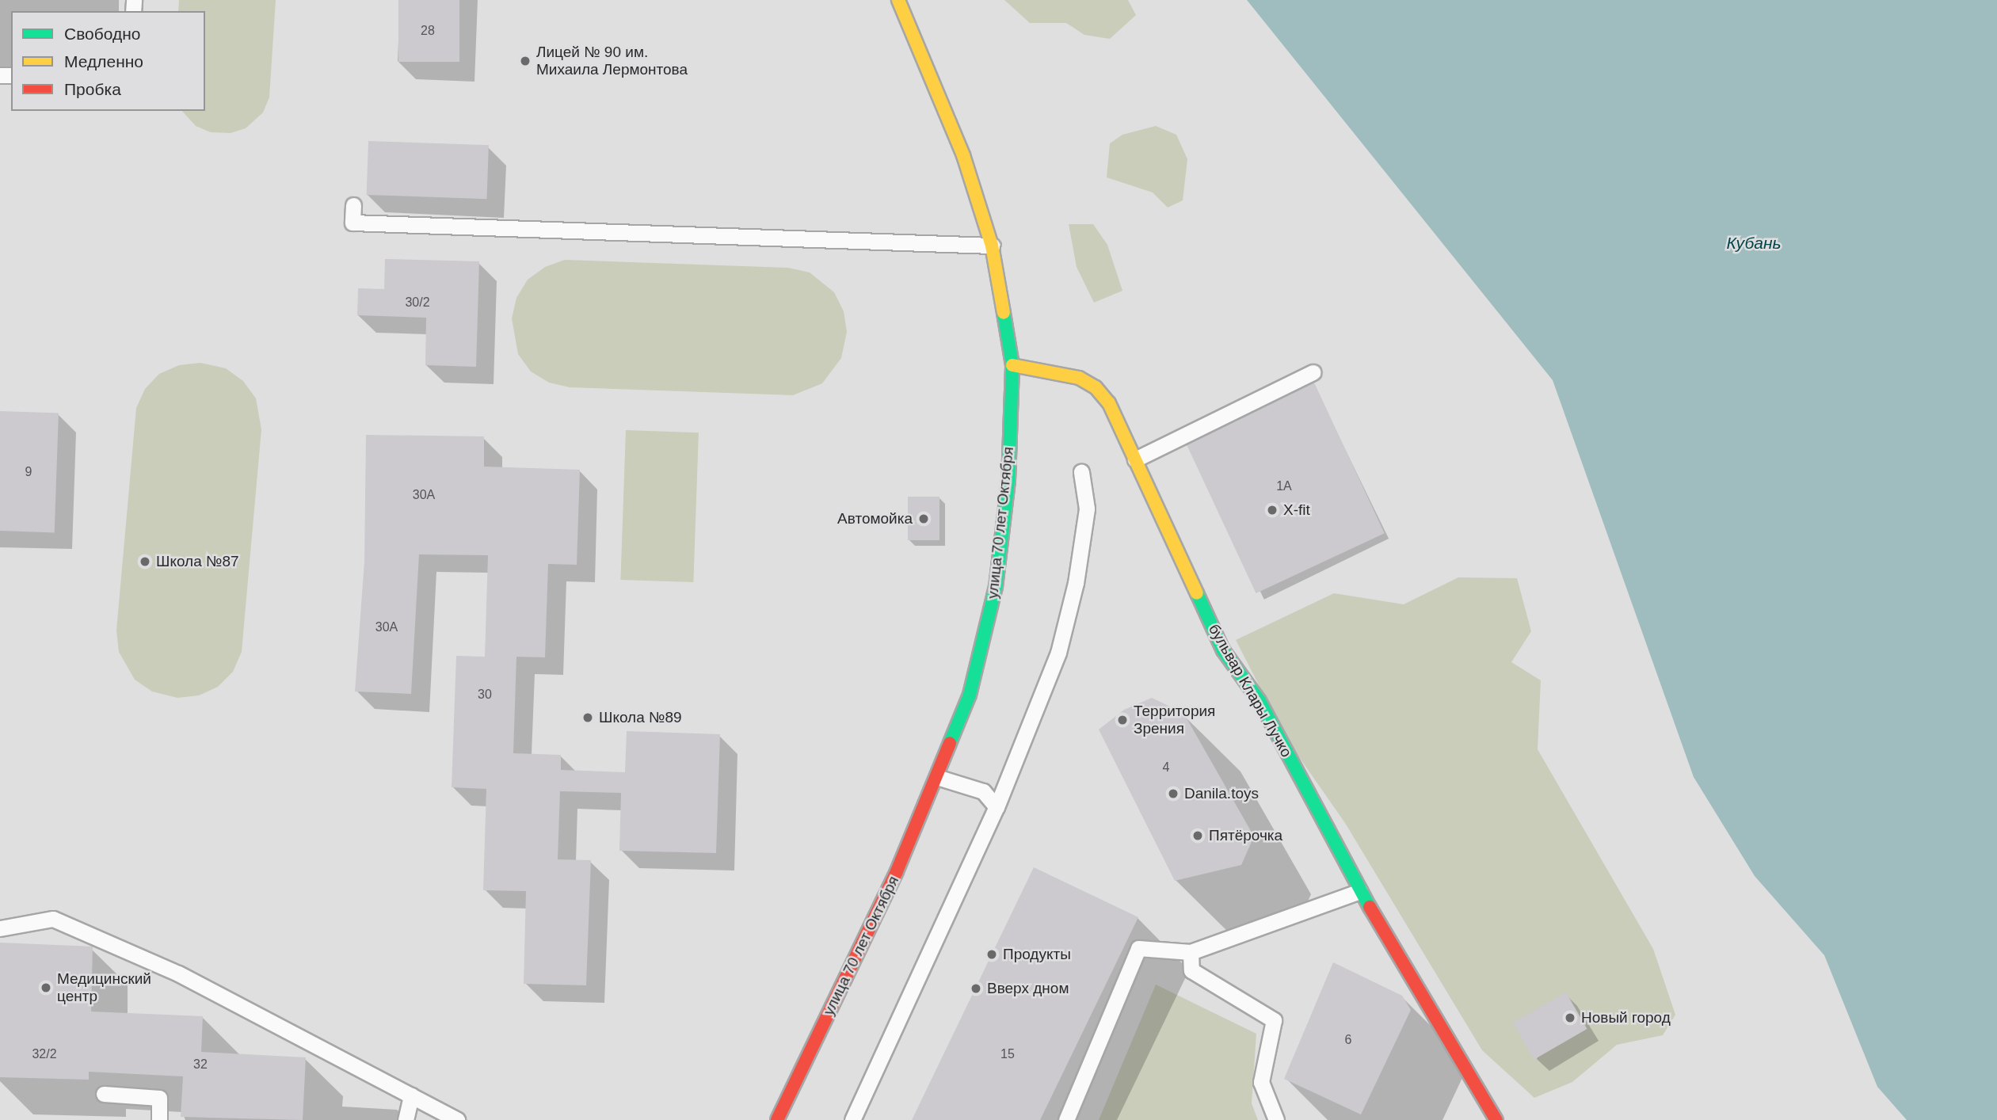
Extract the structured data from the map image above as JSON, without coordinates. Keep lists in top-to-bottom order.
{
  "streets": {
    "main road": ["улица 70 лет Октября", "бульвар Клары Лучко"]
  },
  "crossings": [
    ["улица 70 лет Октября", "бульвар Клары Лучко"]
  ],
  "water": ["Кубань"],
  "places": [
    "Лицей № 90 им. Михаила Лермонтова",
    "X-fit",
    "Автомойка",
    "Школа №87",
    "Школа №89",
    "Территория Зрения",
    "Danila.toys",
    "Пятёрочка",
    "Продукты",
    "Медицинский центр",
    "Вверх дном",
    "Новый город"
  ],
  "house_numbers": [
    "28",
    "30/2",
    "9",
    "1А",
    "30А",
    "30А",
    "30",
    "4",
    "6",
    "32/2",
    "15",
    "32"
  ],
  "legend": ["Свободно", "Медленно", "Пробка"]
}
